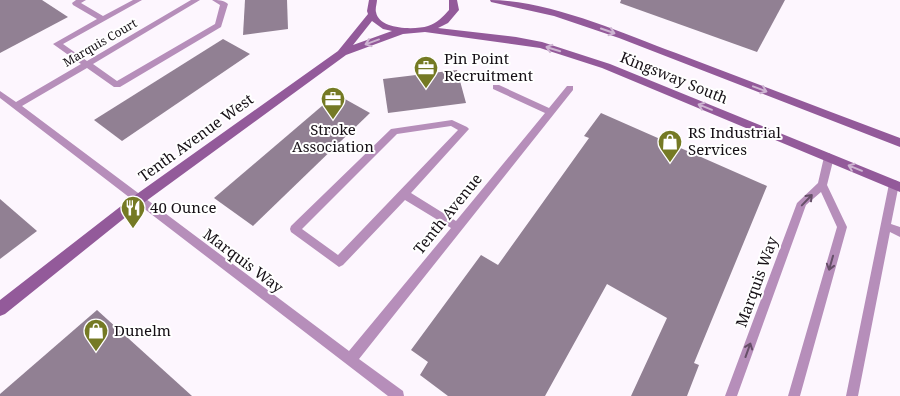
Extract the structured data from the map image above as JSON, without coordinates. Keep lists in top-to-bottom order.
{
  "streets": {
    "street": ["Kingsway South", "Tenth Avenue West"],
    "lane": ["Marquis Court", "Tenth Avenue", "Marquis Way"]
  },
  "crossings": [
    ["Marquis Court", "Marquis Way"],
    ["Kingsway South", "Tenth Avenue West"],
    ["Tenth Avenue West", "Marquis Way"],
    ["Tenth Avenue", "Marquis Way"]
  ],
  "places": {
    "office": ["Pin Point Recruitment", "Stroke Association"],
    "shop": ["RS Industrial Services", "Dunelm"],
    "restaurant": ["40 Ounce"]
  }
}
